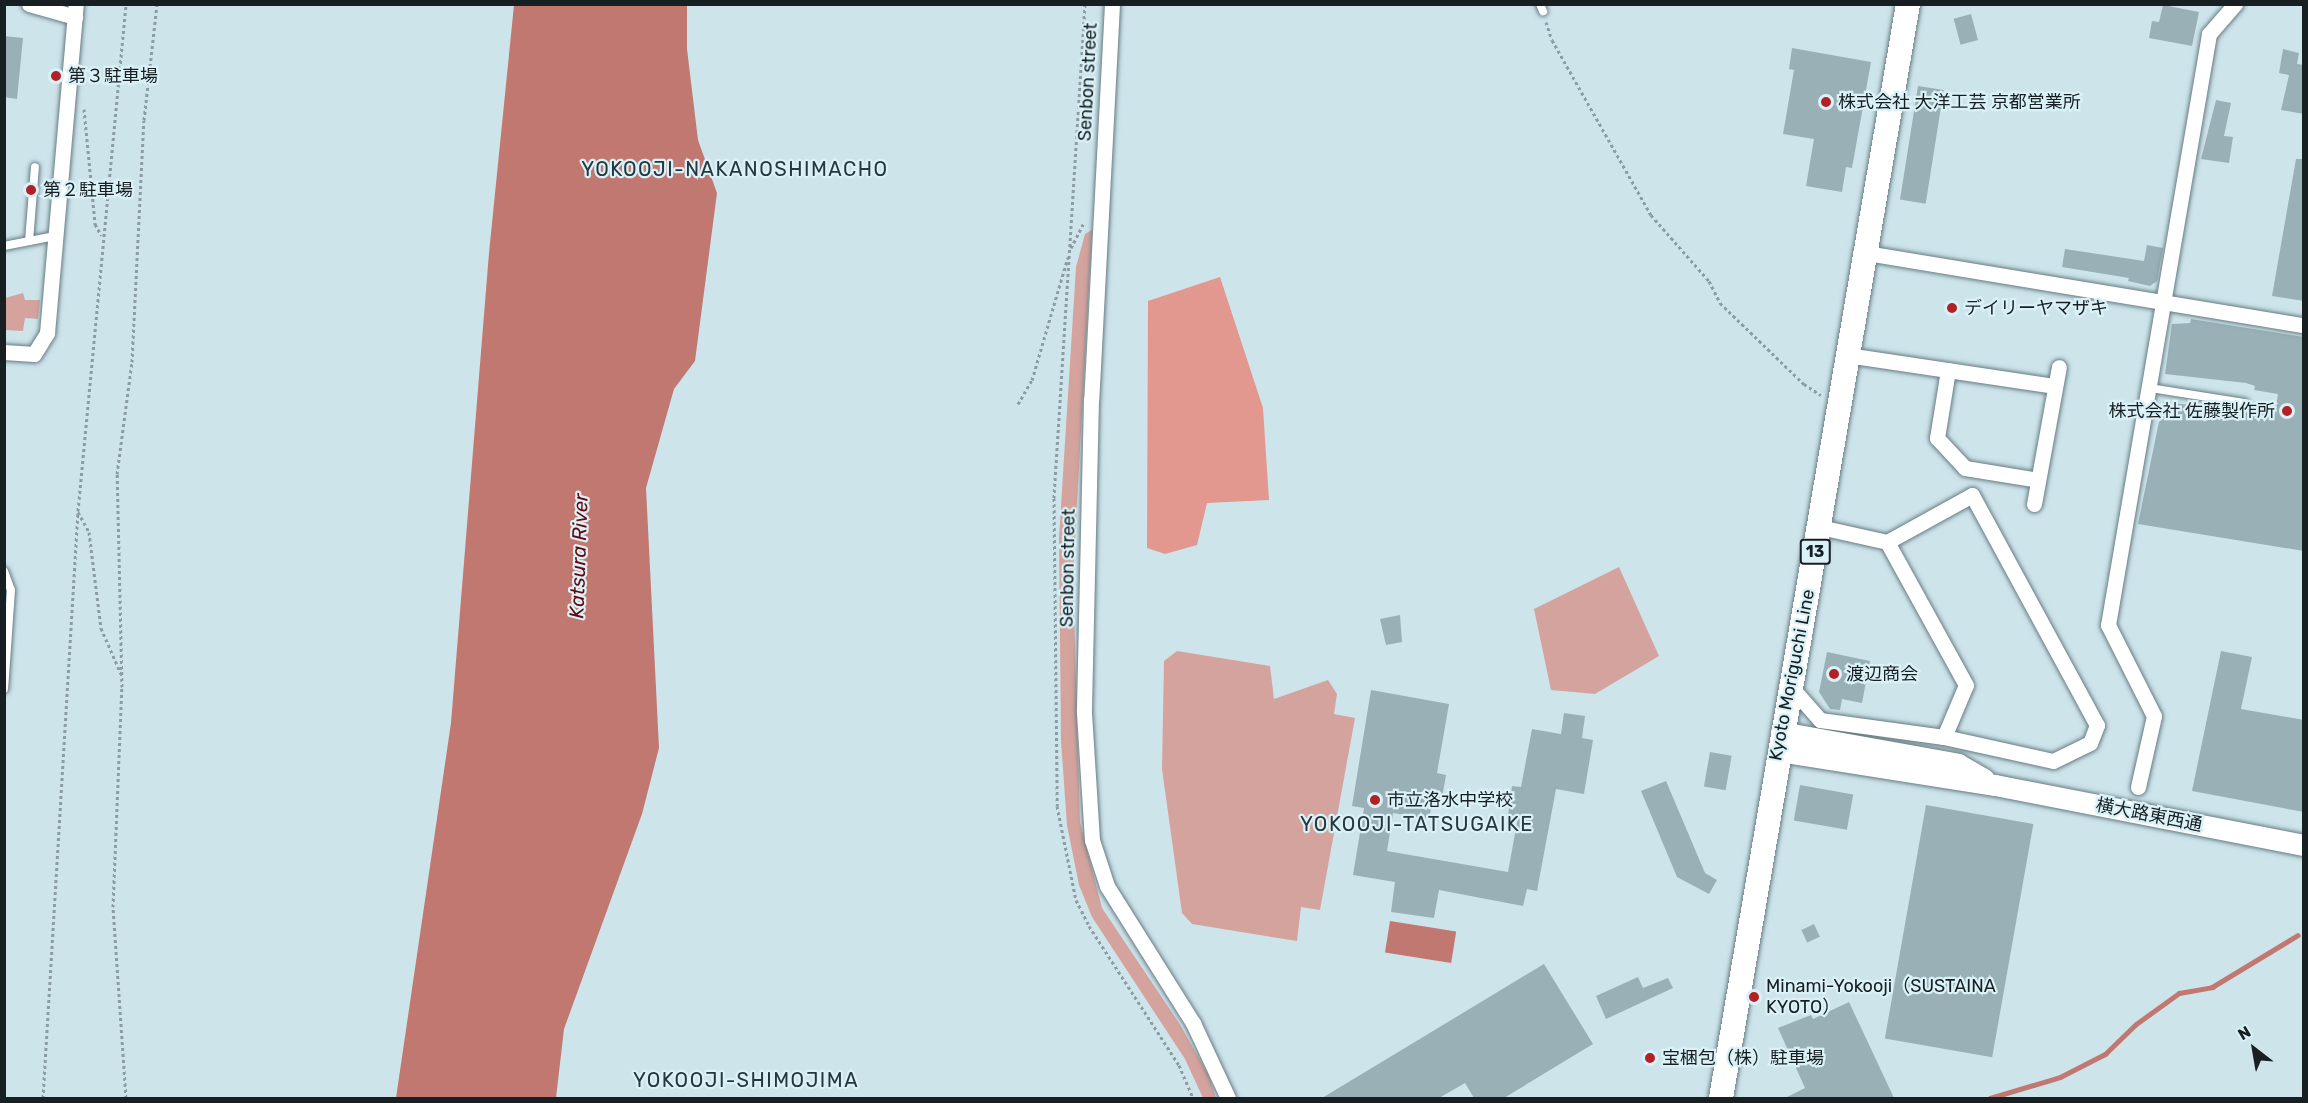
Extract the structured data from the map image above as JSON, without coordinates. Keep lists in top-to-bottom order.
{
  "streets": {
    "main road": ["13", "Kyoto Moriguchi Line"],
    "street": ["Senbon street", "横大路東西通"]
  },
  "crossings": [
    ["Kyoto Moriguchi Line", "横大路東西通"]
  ],
  "districts": ["YOKOOJI-NAKANOSHIMACHO", "YOKOOJI-TATSUGAIKE", "YOKOOJI-SHIMOJIMA"],
  "water": ["Katsura River"],
  "places": [
    "第３駐車場",
    "株式会社 大洋工芸 京都営業所",
    "第２駐車場",
    "デイリーヤマザキ",
    "株式会社 佐藤製作所",
    "渡辺商会",
    "市立洛水中学校",
    "Minami-Yokooji（SUSTAINA KYOTO）",
    "宝梱包（株）駐車場"
  ],
  "north": "top left"
}
